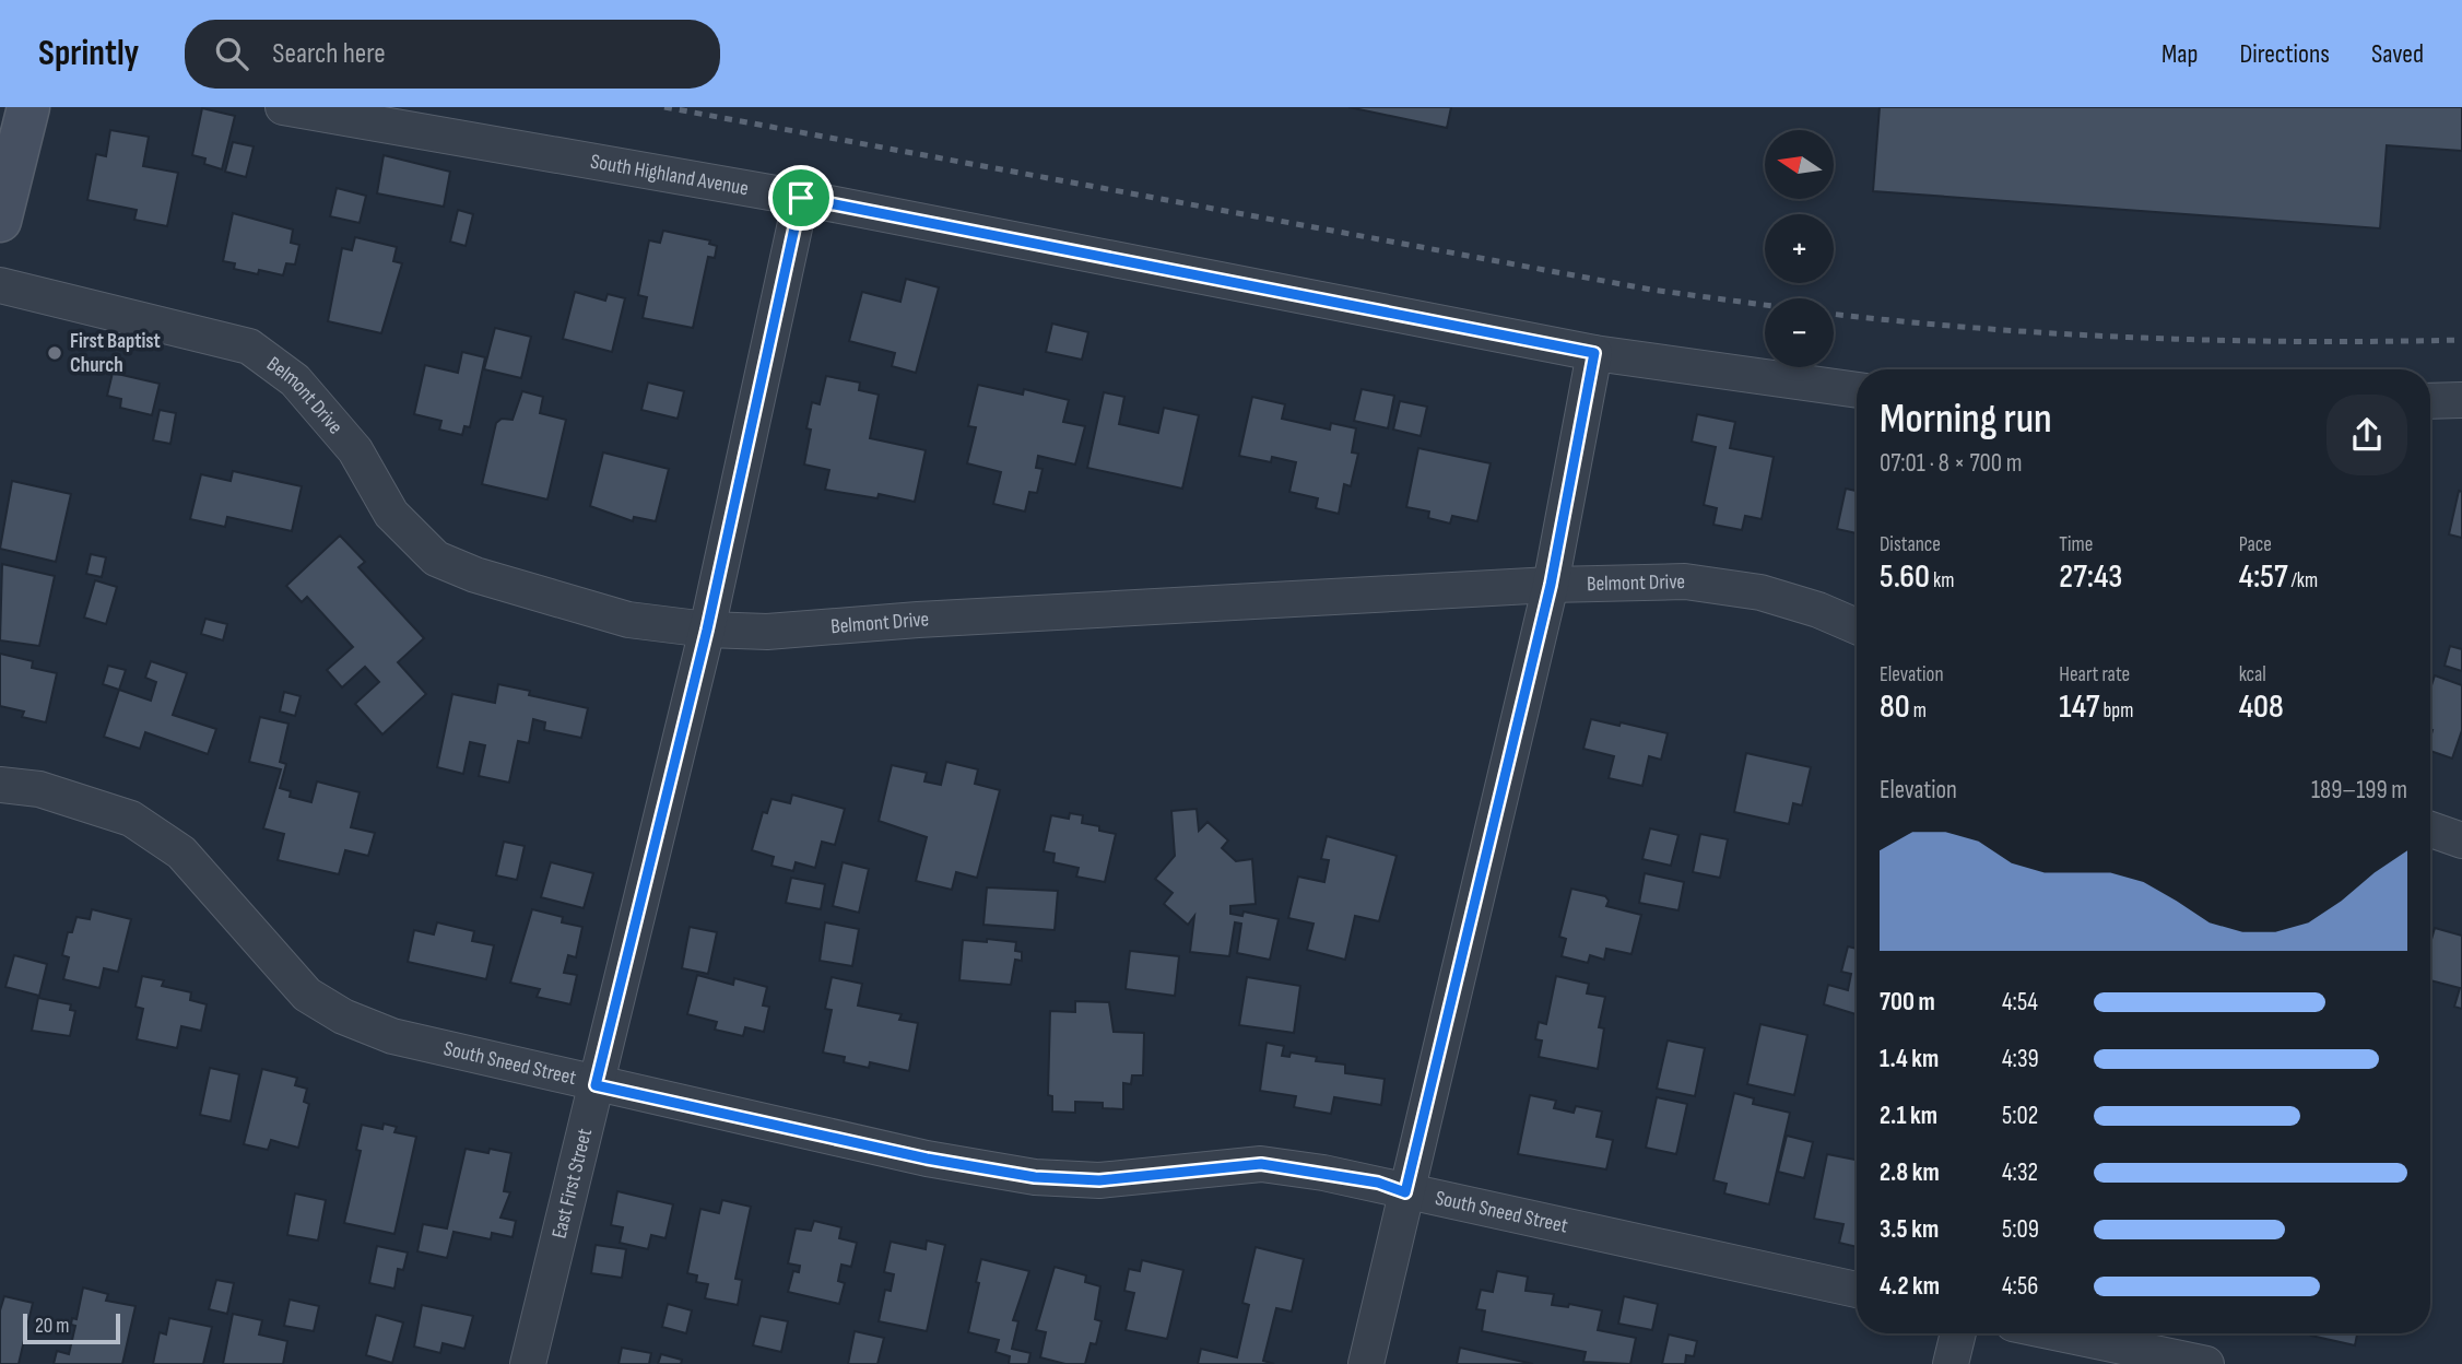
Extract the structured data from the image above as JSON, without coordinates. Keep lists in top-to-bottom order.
{
  "streets": {
    "street": [
      "South Highland Avenue",
      "Belmont Drive",
      "South Sneed Street",
      "East First Street"
    ]
  },
  "crossings": [
    ["South Highland Avenue", "East First Street"],
    ["Belmont Drive", "East First Street"],
    ["South Sneed Street", "East First Street"]
  ],
  "places": ["First Baptist Church"],
  "scale_bar": "20 m",
  "north": "left",
  "page": {
    "header": "Sprintly",
    "search": "Search here",
    "nav": ["Map", "Directions", "Saved"],
    "map_buttons": ["+", "−"],
    "heading": ["Morning run", "07:01 · 8 × 700 m"],
    "stats": [
      ["Distance", "5.60 km"],
      ["Time", "27:43"],
      ["Pace", "4:57 /km"],
      ["Elevation", "80 m"],
      ["Heart rate", "147 bpm"],
      ["kcal", "408"]
    ],
    "chart": ["Elevation", "189–199 m"],
    "list": [
      {
        "name": "700 m",
        "note": "4:54"
      },
      {
        "name": "1.4 km",
        "note": "4:39"
      },
      {
        "name": "2.1 km",
        "note": "5:02"
      },
      {
        "name": "2.8 km",
        "note": "4:32"
      },
      {
        "name": "3.5 km",
        "note": "5:09"
      },
      {
        "name": "4.2 km",
        "note": "4:56"
      }
    ],
    "scale": "20 m"
  }
}
